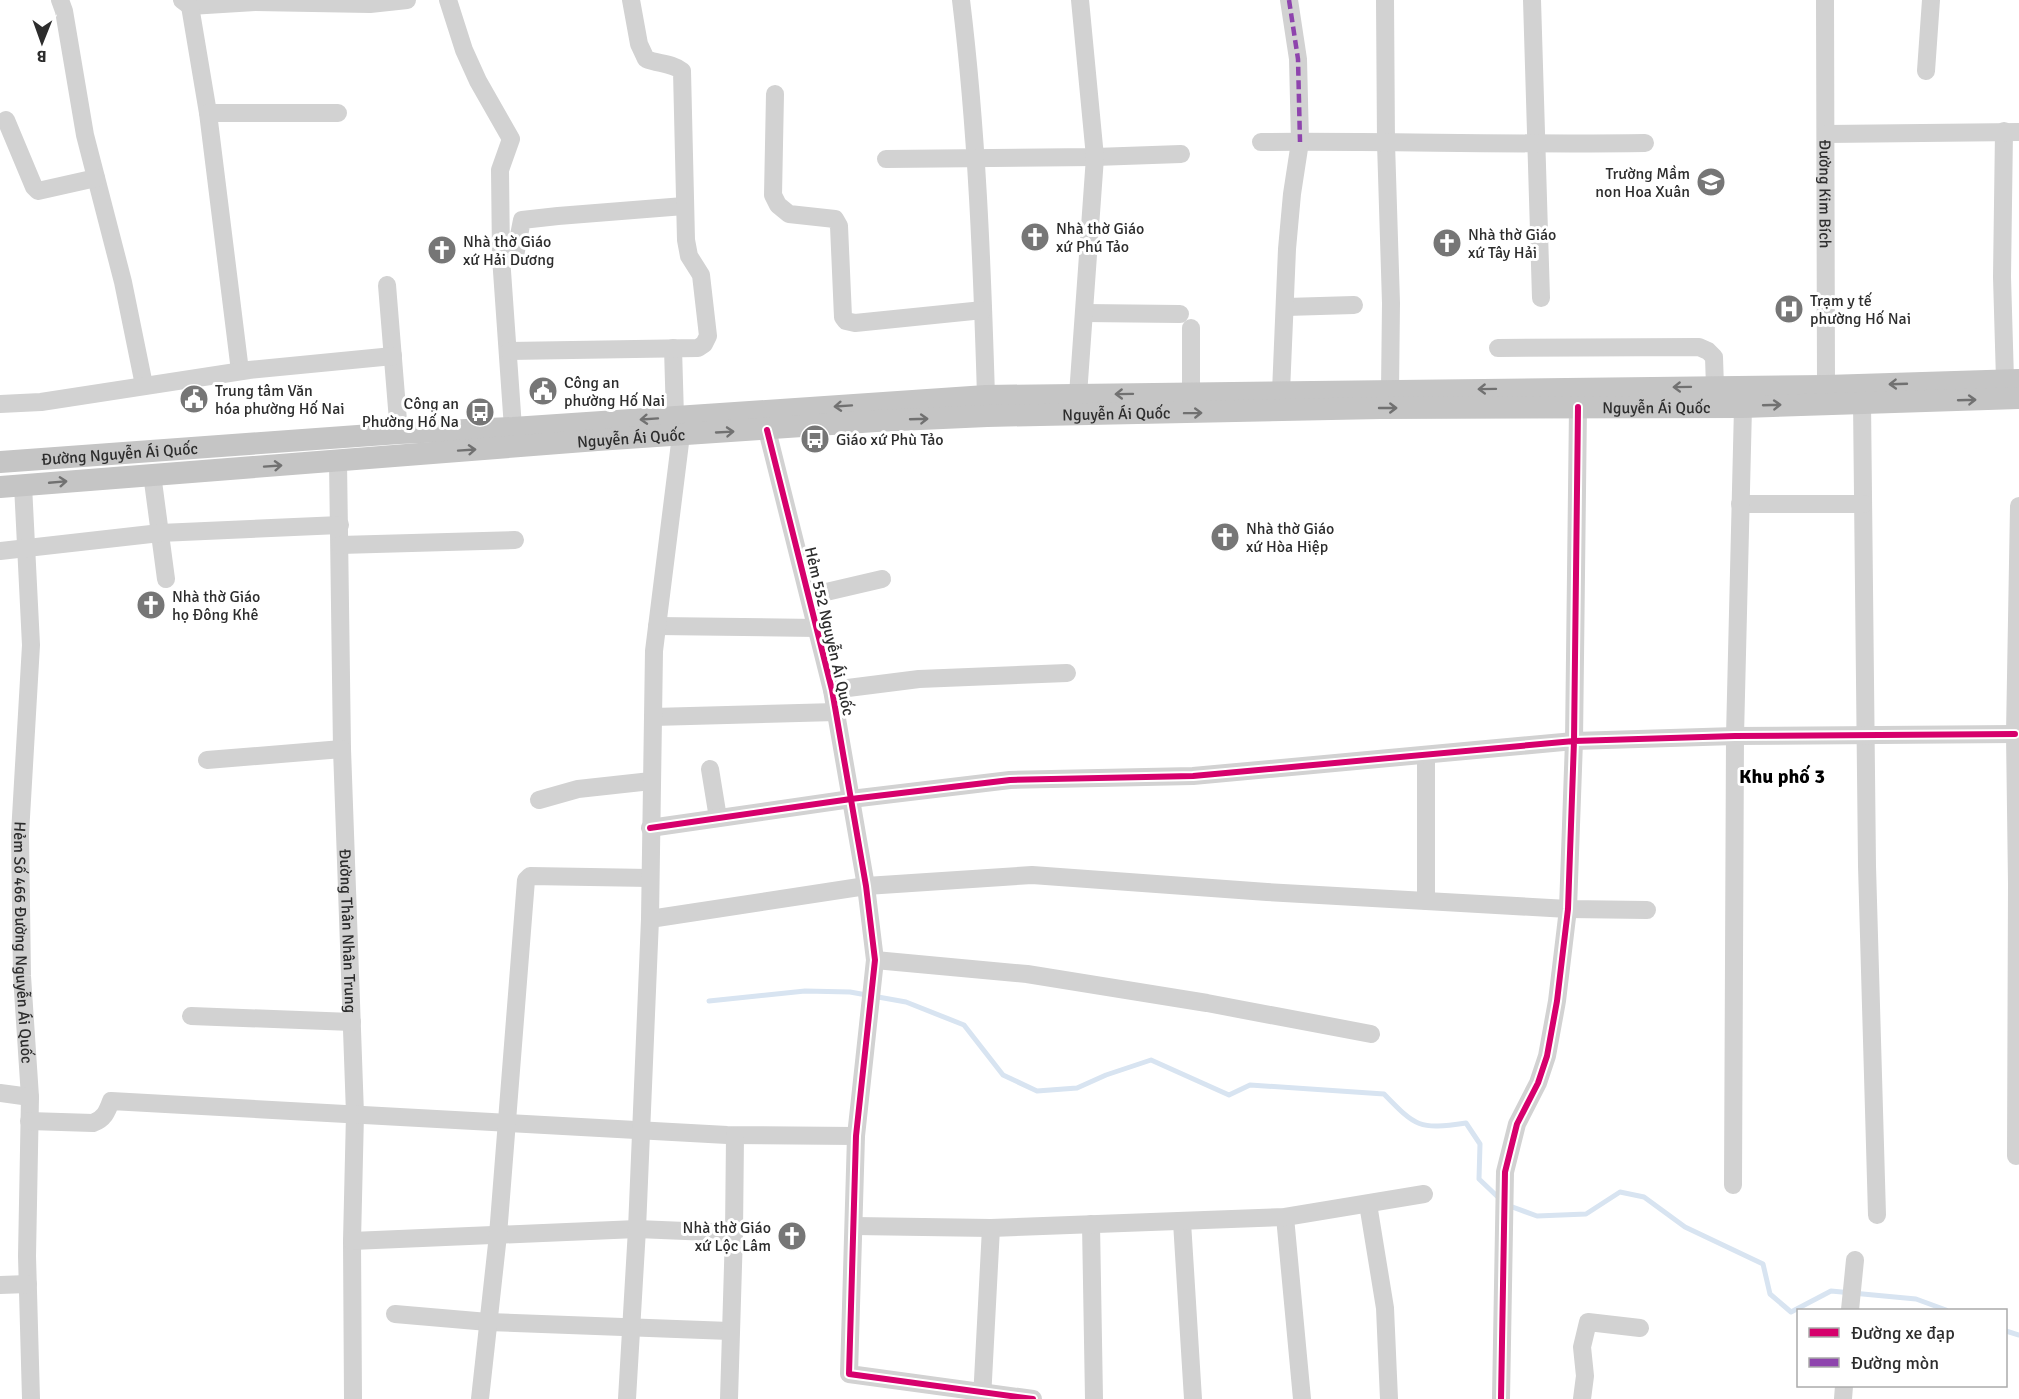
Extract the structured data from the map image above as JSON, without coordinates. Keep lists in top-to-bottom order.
{
  "streets": {
    "main road": ["Nguyễn Ái Quốc", "Đường Nguyễn Ái Quốc"],
    "street": [
      "Đường Kim Bích",
      "Hẻm 552 Nguyễn Ái Quốc",
      "Đường Thân Nhân Trung",
      "Hẻm Số 466 Đường Nguyễn Ái Quốc"
    ]
  },
  "crossings": [
    ["Đường Kim Bích", "Nguyễn Ái Quốc"],
    ["Nguyễn Ái Quốc", "Đường Nguyễn Ái Quốc"],
    ["Nguyễn Ái Quốc", "Hẻm 552 Nguyễn Ái Quốc"],
    ["Nguyễn Ái Quốc", "Đường Thân Nhân Trung"],
    ["Đường Nguyễn Ái Quốc", "Hẻm Số 466 Đường Nguyễn Ái Quốc"]
  ],
  "districts": ["Khu phố 3"],
  "places": {
    "school or university": ["Trường Mầm non Hoa Xuân"],
    "church": [
      "Nhà thờ Giáo xứ Phú Tảo",
      "Nhà thờ Giáo xứ Tây Hải",
      "Nhà thờ Giáo xứ Hải Dương",
      "Nhà thờ Giáo xứ Hòa Hiệp",
      "Nhà thờ Giáo họ Đông Khê",
      "Nhà thờ Giáo xứ Lộc Lâm"
    ],
    "hospital": ["Trạm y tế phường Hố Nai"],
    "public building": ["Công an phường Hố Nai", "Trung tâm Văn hóa phường Hố Nai"],
    "bus stop": ["Công an Phường Hố Na", "Giáo xứ Phù Tảo"]
  },
  "legend": ["Đường xe đạp", "Đường mòn"],
  "north": "bottom"
}
